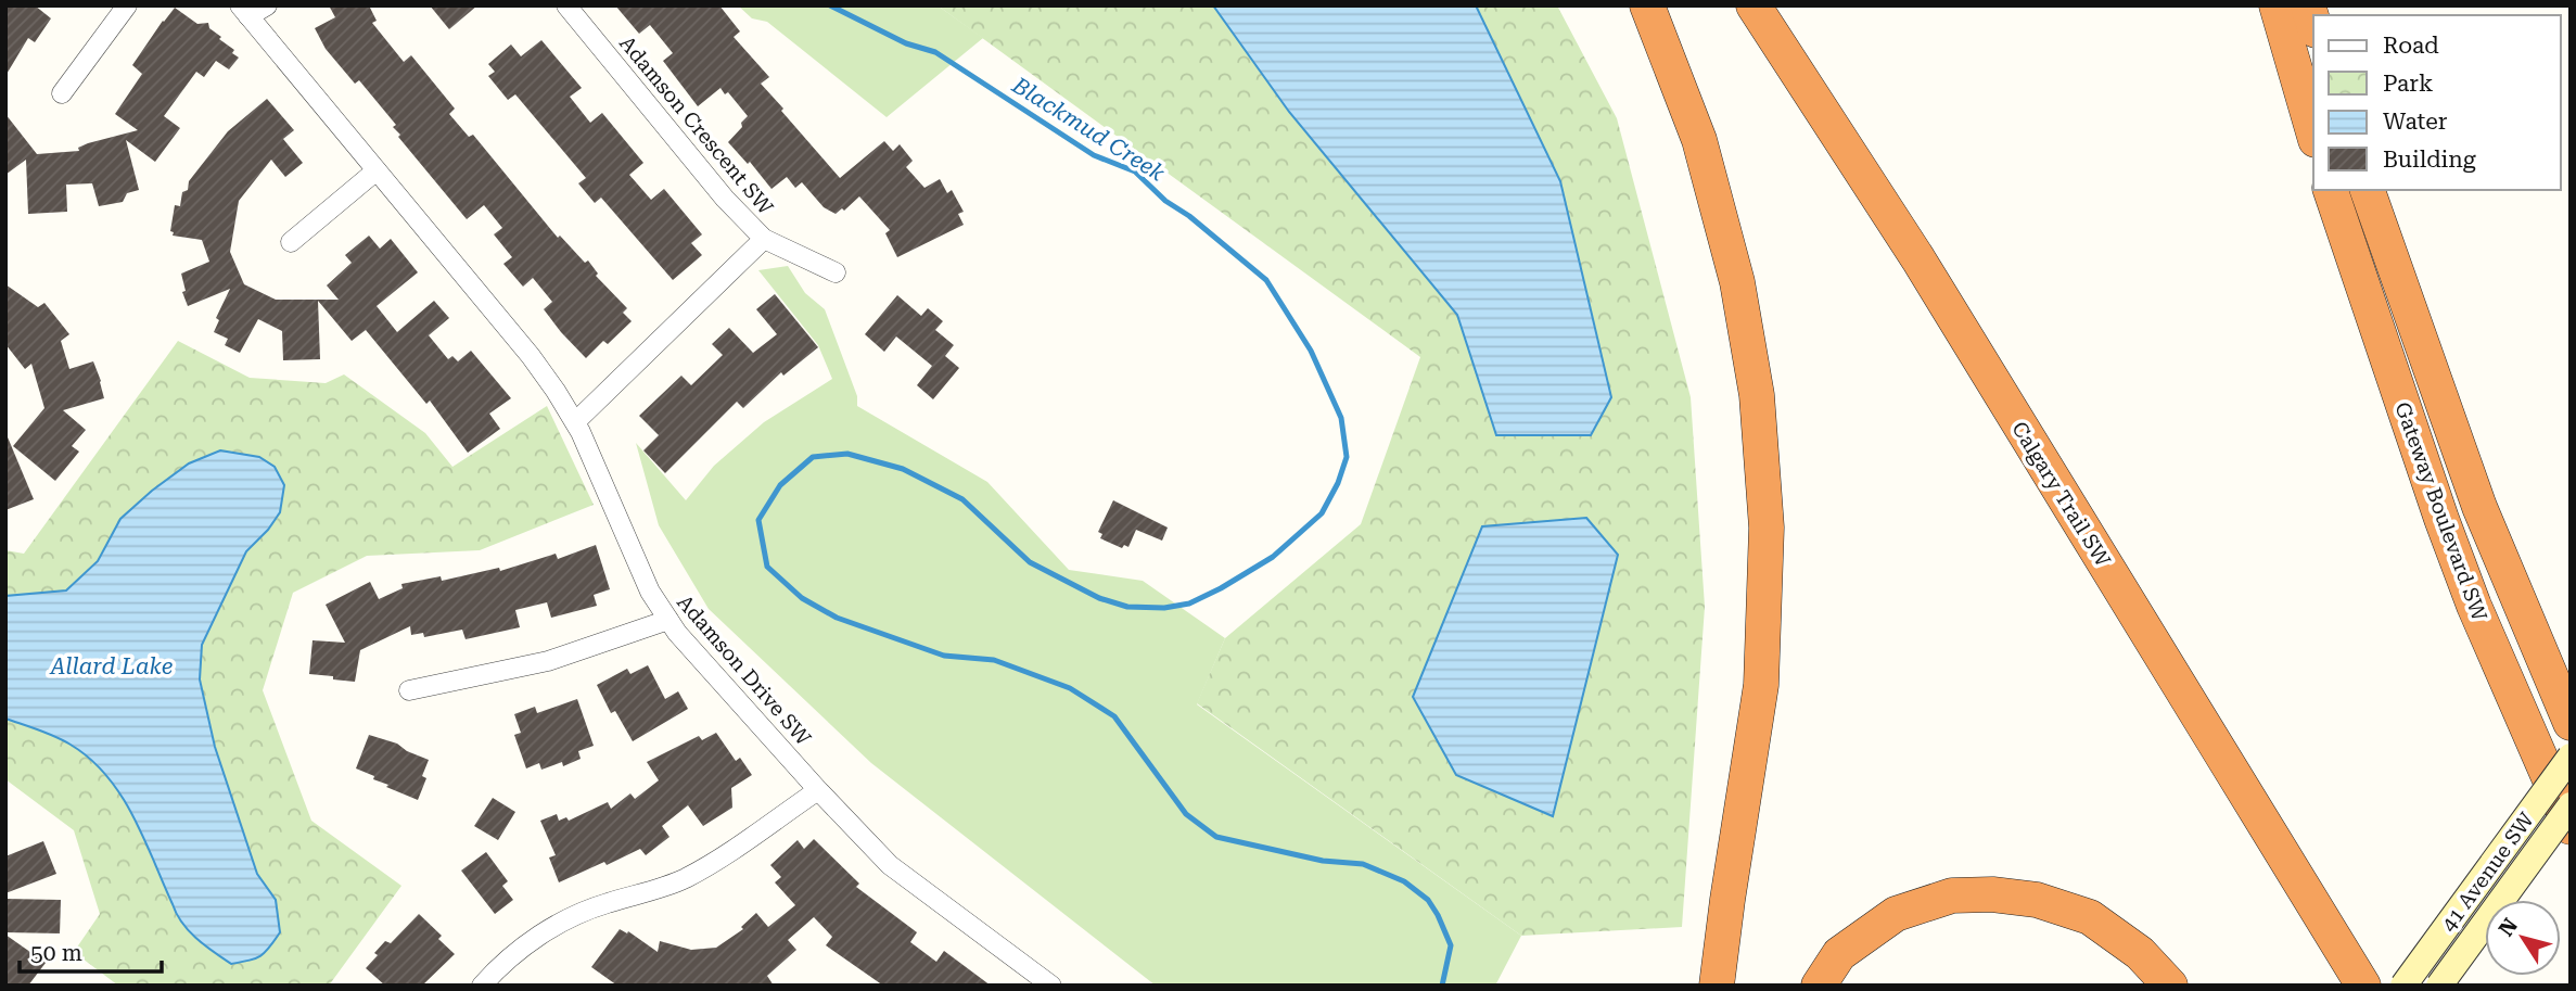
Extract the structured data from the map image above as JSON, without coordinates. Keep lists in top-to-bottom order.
{
  "streets": {
    "highway": ["Calgary Trail SW", "Gateway Boulevard SW"],
    "main road": ["41 Avenue SW"],
    "street": ["Adamson Crescent SW", "Adamson Drive SW"]
  },
  "crossings": [
    ["Adamson Crescent SW", "Adamson Drive SW"]
  ],
  "water": ["Blackmud Creek", "Allard Lake"],
  "legend": [
    "Road",
    "Park",
    "Water",
    "Building"
  ],
  "scale_bar": "50 m",
  "north": "top left"
}
